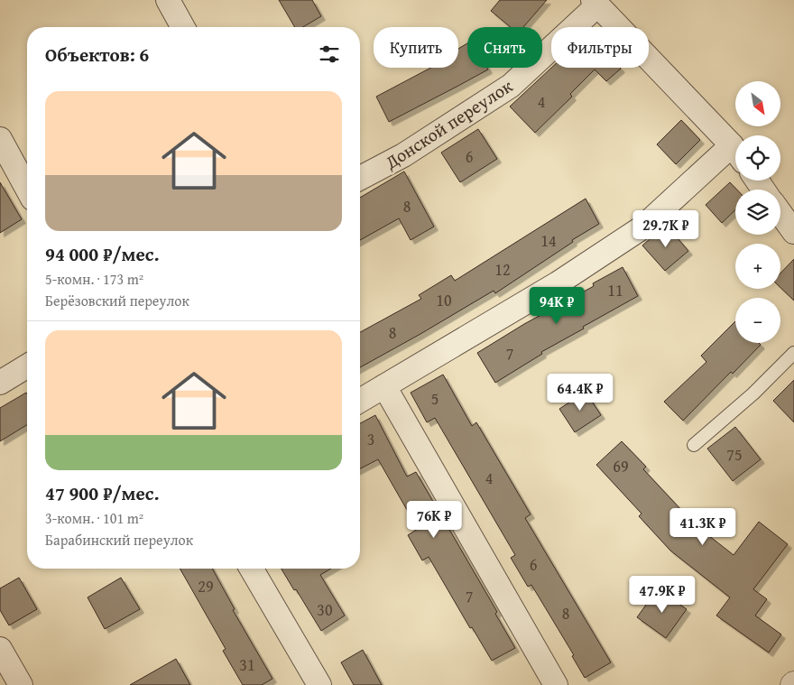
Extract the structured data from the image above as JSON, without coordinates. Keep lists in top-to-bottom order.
{
  "streets": {
    "street": ["Донской переулок"]
  },
  "house_numbers": [
    "4",
    "6",
    "8",
    "14",
    "12",
    "11",
    "10",
    "8",
    "7",
    "5",
    "3",
    "75",
    "69",
    "4",
    "6",
    "29",
    "7",
    "30",
    "8",
    "31"
  ],
  "north": "bottom right",
  "page": {
    "chip": ["Купить", "Снять", "Фильтры"],
    "heading": "Объектов: 6",
    "map_buttons": ["+", "−"],
    "list": [
      {
        "name": "94 000 ₽/мес.",
        "note": "5-комн. · 173 m² · Берёзовский переулок"
      },
      {
        "name": "47 900 ₽/мес.",
        "note": "3-комн. · 101 m² · Барабинский переулок"
      }
    ],
    "price": [
      "29.7K ₽",
      "94K ₽",
      "64.4K ₽",
      "76K ₽",
      "41.3K ₽",
      "47.9K ₽"
    ]
  }
}
